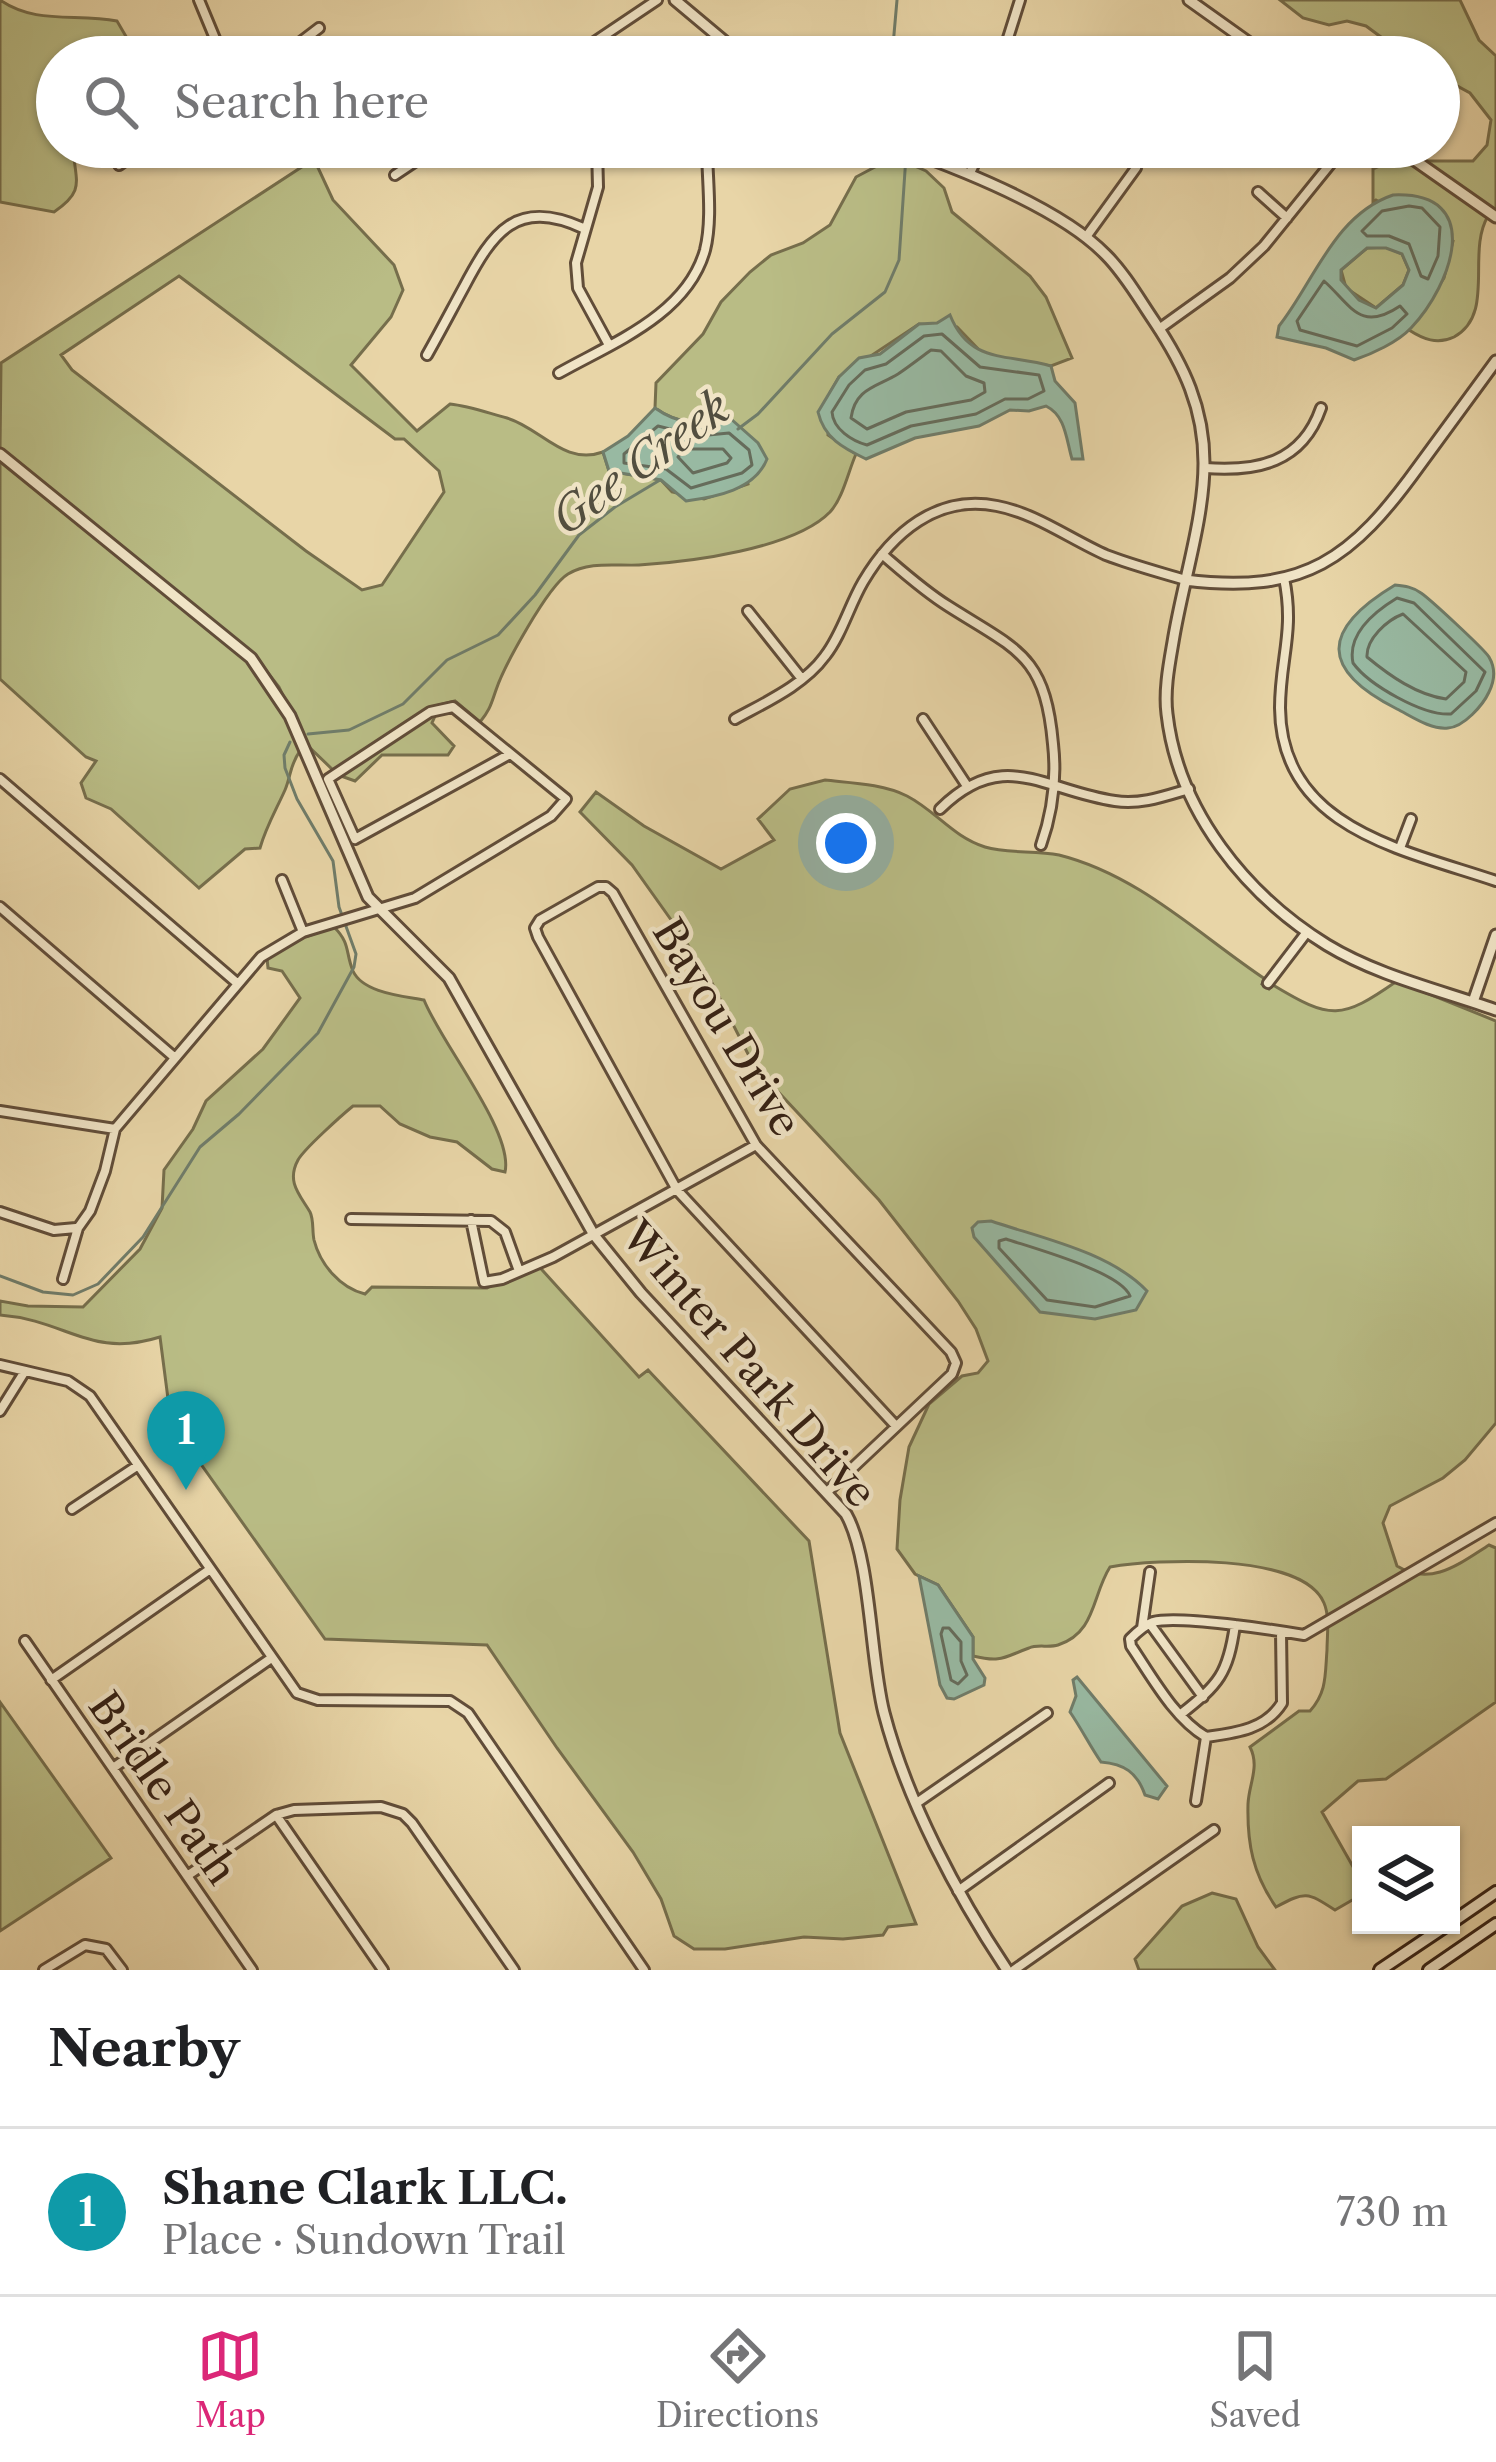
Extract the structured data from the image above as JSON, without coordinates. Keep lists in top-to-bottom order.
{
  "streets": {
    "street": ["Bayou Drive", "Winter Park Drive", "Bridle Path"]
  },
  "water": ["Gee Creek"],
  "page": {
    "search": "Search here",
    "pins": "1",
    "heading": "Nearby",
    "list": [
      {
        "mark": "1",
        "name": "Shane Clark LLC.",
        "note": "Place · Sundown Trail",
        "value": "730 m"
      }
    ],
    "nav": ["Map", "Directions", "Saved"]
  }
}
